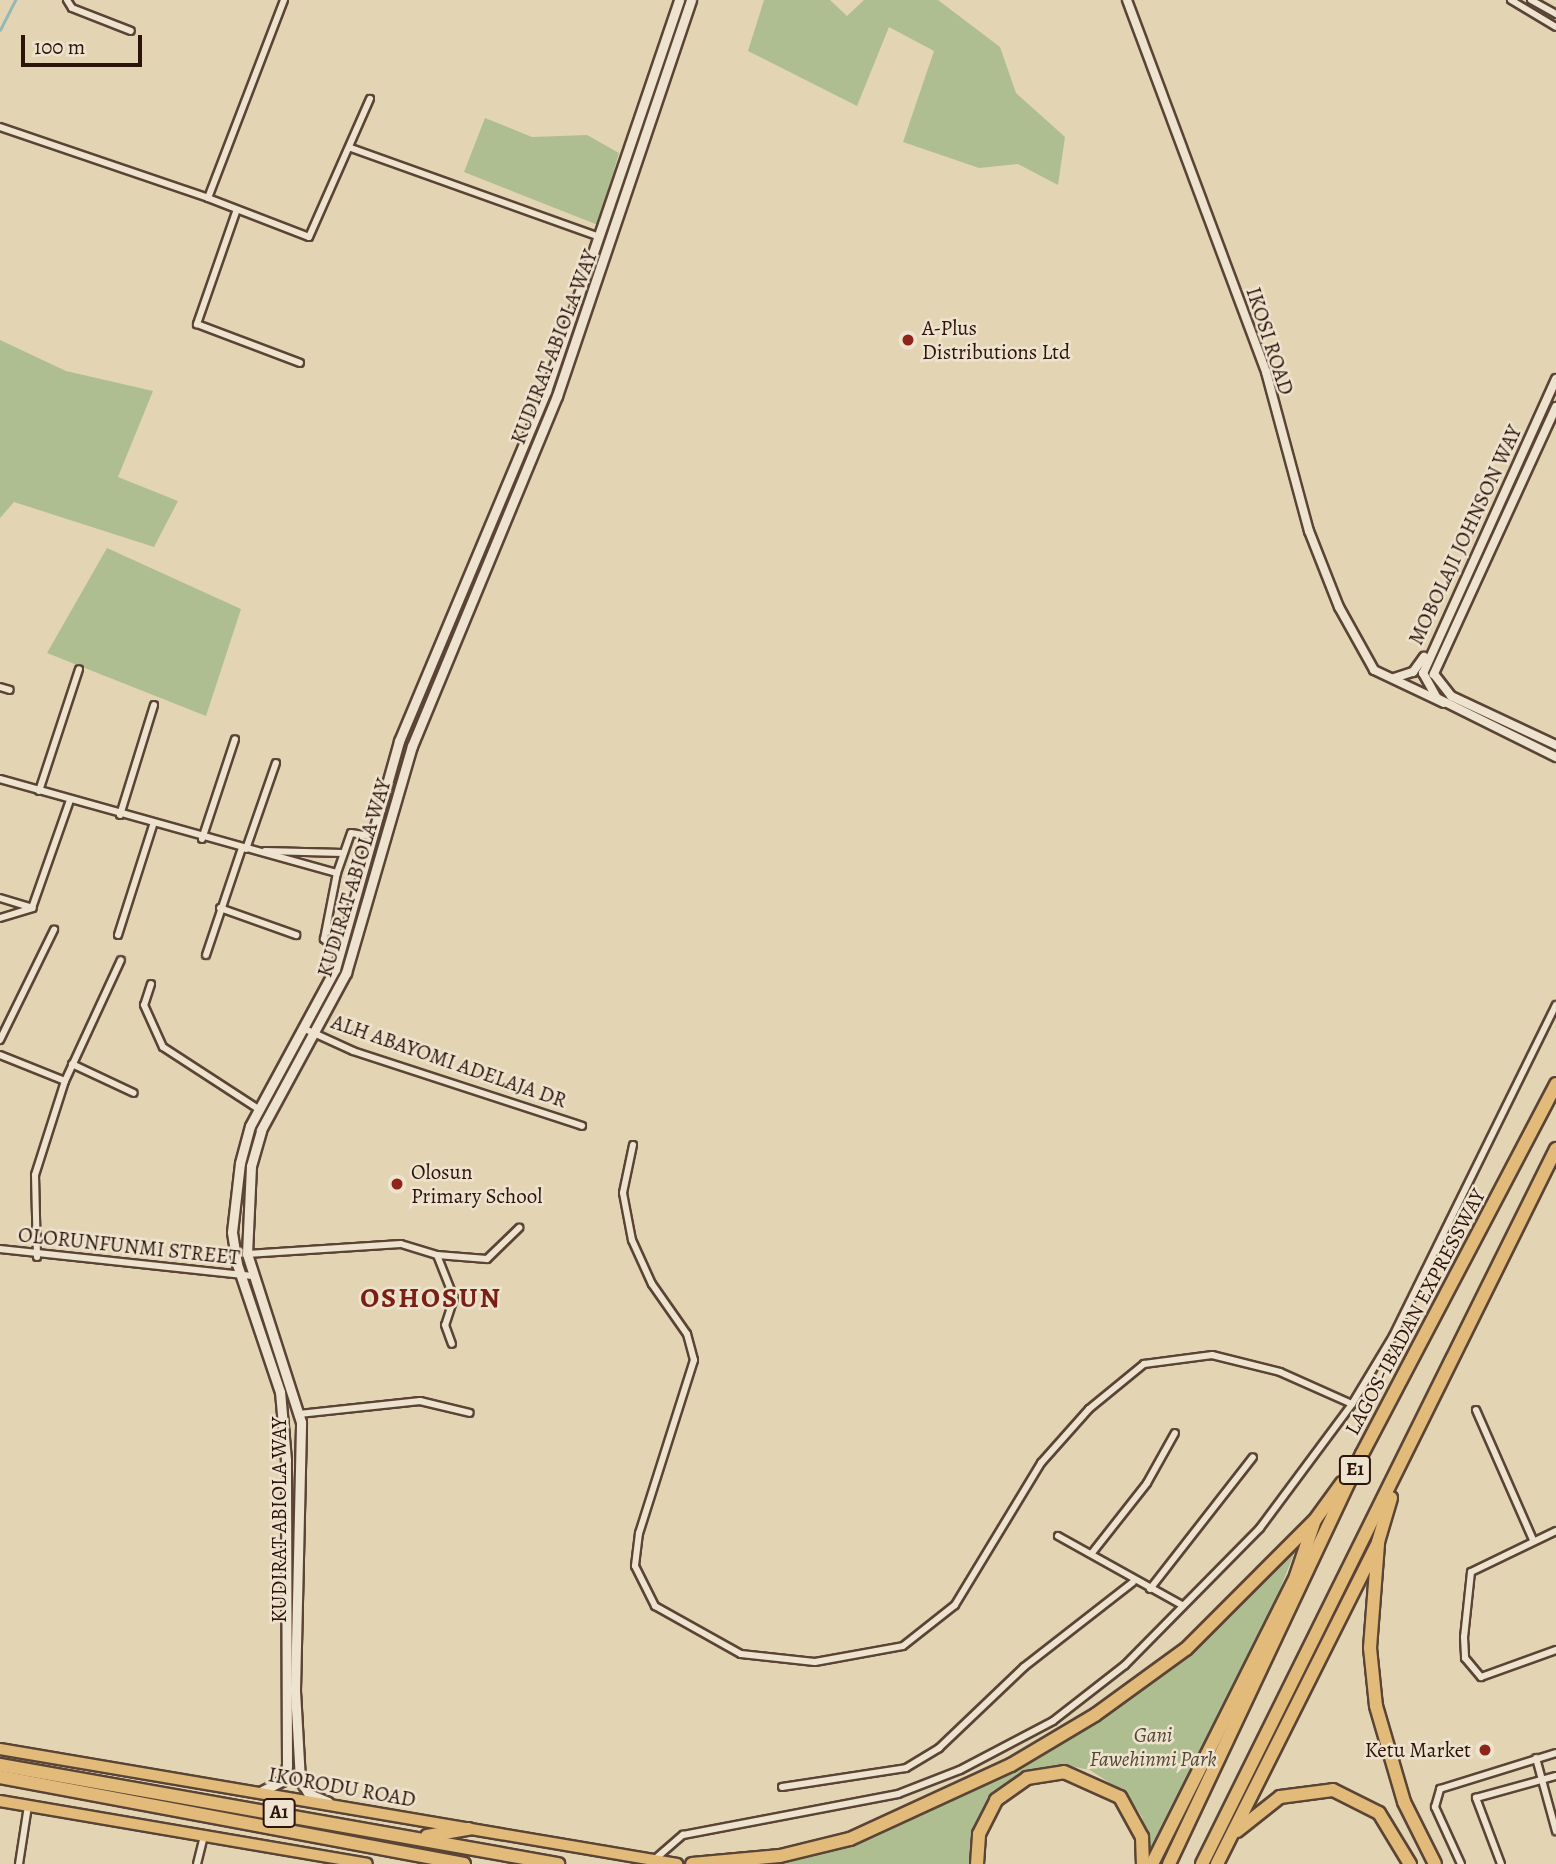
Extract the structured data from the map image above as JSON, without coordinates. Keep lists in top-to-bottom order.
{
  "streets": {
    "highway": [
      "LAGOS-IBADAN EXPRESSWAY",
      "E1",
      "IKORODU ROAD",
      "A1"
    ],
    "main road": ["KUDIRAT ABIOLA WAY"],
    "street": [
      "IKOSI ROAD",
      "MOBOLAJI JOHNSON WAY",
      "ALH ABAYOMI ADELAJA DR",
      "OLORUNFUNMI STREET"
    ]
  },
  "crossings": [
    ["IKOSI ROAD", "MOBOLAJI JOHNSON WAY"],
    ["KUDIRAT ABIOLA WAY", "ALH ABAYOMI ADELAJA DR"],
    ["KUDIRAT ABIOLA WAY", "OLORUNFUNMI STREET"],
    ["KUDIRAT ABIOLA WAY", "IKORODU ROAD"]
  ],
  "districts": ["OSHOSUN"],
  "parks": ["Gani Fawehinmi Park"],
  "places": ["A-Plus Distributions Ltd", "Olosun Primary School", "Ketu Market"],
  "scale_bar": "100 m"
}
